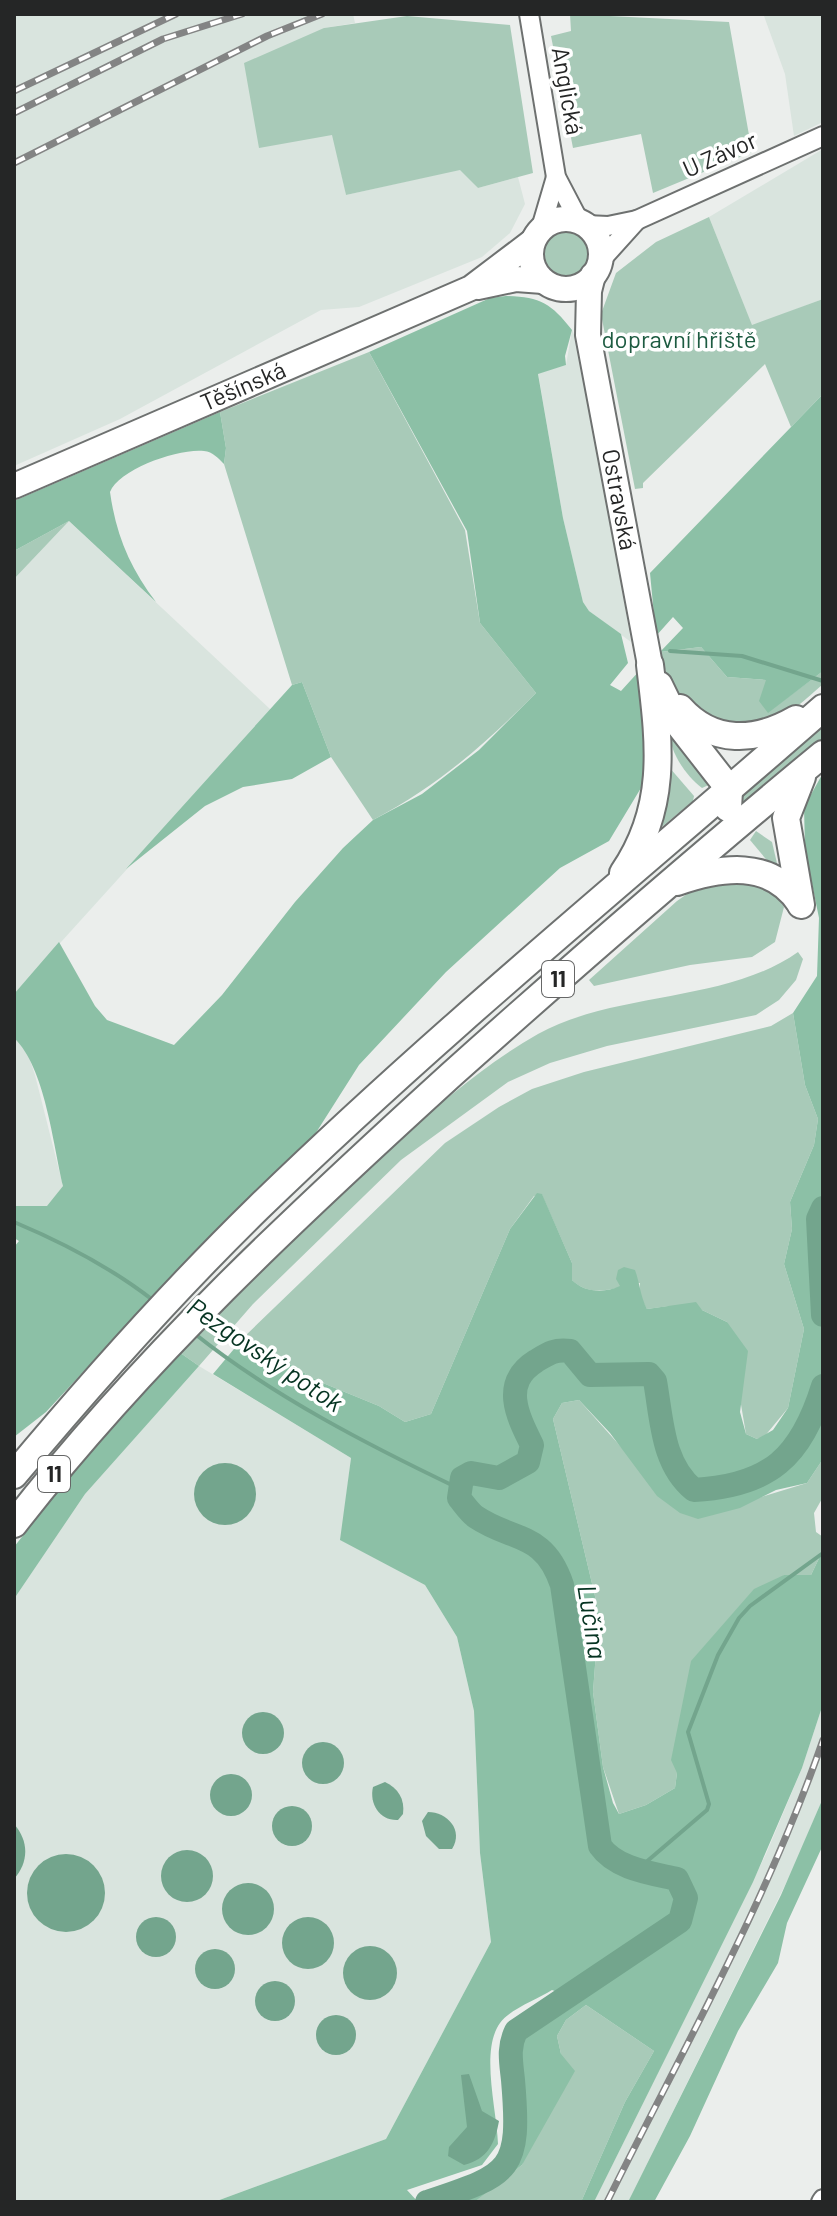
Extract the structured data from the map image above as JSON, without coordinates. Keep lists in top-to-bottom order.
{
  "streets": {
    "highway": ["11"],
    "main road": ["Těšínská", "Ostravská"],
    "street": ["Anglická", "U Závor"]
  },
  "crossings": [
    ["Anglická", "U Závor"],
    ["Anglická", "Těšínská"],
    ["Anglická", "Ostravská"],
    ["U Závor", "Těšínská"],
    ["U Závor", "Ostravská"],
    ["Těšínská", "Ostravská"]
  ],
  "water": ["Pezgovský potok", "Lučina"],
  "parks": ["dopravní hřiště"]
}
